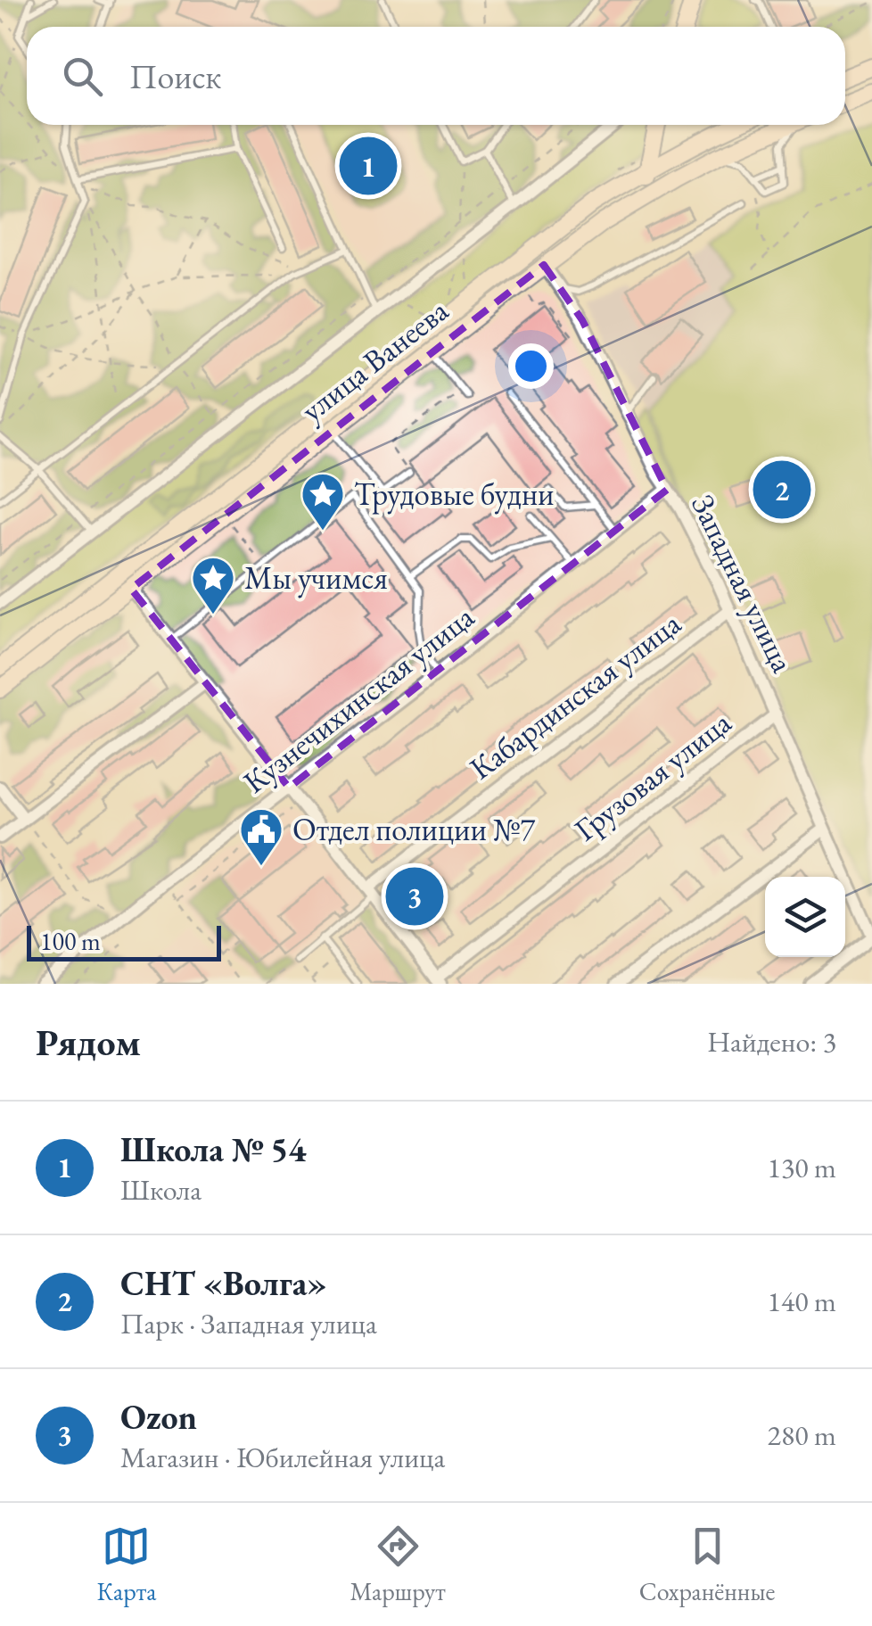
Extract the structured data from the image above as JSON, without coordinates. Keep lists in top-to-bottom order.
{
  "streets": {
    "main road": ["улица Ванеева"],
    "street": [
      "Западная улица",
      "Кабардинская улица",
      "Кузнечихинская улица",
      "Грузовая улица"
    ]
  },
  "crossings": [
    ["улица Ванеева", "Западная улица"],
    ["Западная улица", "Кабардинская улица"],
    ["Западная улица", "Кузнечихинская улица"],
    ["Западная улица", "Грузовая улица"]
  ],
  "places": {
    "place": ["Трудовые будни", "Мы учимся"],
    "public building": ["Отдел полиции №7"]
  },
  "scale_bar": "100 m",
  "page": {
    "search": "Поиск",
    "pins": ["1", "2", "3"],
    "scale": "100 m",
    "heading": ["Рядом", "Найдено: 3"],
    "list": [
      {
        "mark": "1",
        "name": "Школа № 54",
        "note": "Школа",
        "value": "130 m"
      },
      {
        "mark": "2",
        "name": "СНТ «Волга»",
        "note": "Парк · Западная улица",
        "value": "140 m"
      },
      {
        "mark": "3",
        "name": "Ozon",
        "note": "Магазин · Юбилейная улица",
        "value": "280 m"
      }
    ],
    "nav": ["Карта", "Маршрут", "Сохранённые"]
  }
}
